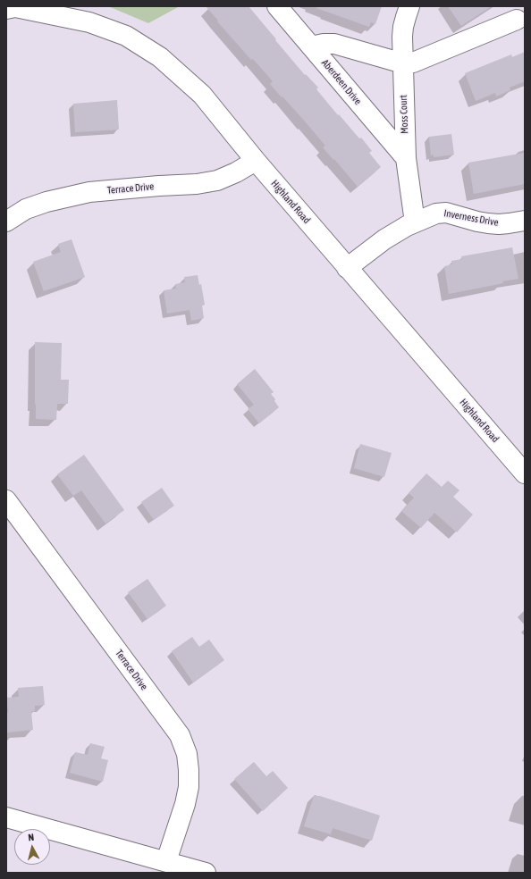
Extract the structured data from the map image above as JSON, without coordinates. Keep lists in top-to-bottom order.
{
  "streets": {
    "street": [
      "Aberdeen Drive",
      "Moss Court",
      "Terrace Drive",
      "Highland Road",
      "Inverness Drive"
    ]
  },
  "crossings": [
    ["Aberdeen Drive", "Moss Court"],
    ["Moss Court", "Inverness Drive"],
    ["Terrace Drive", "Highland Road"],
    ["Highland Road", "Inverness Drive"]
  ],
  "north": "top"
}
